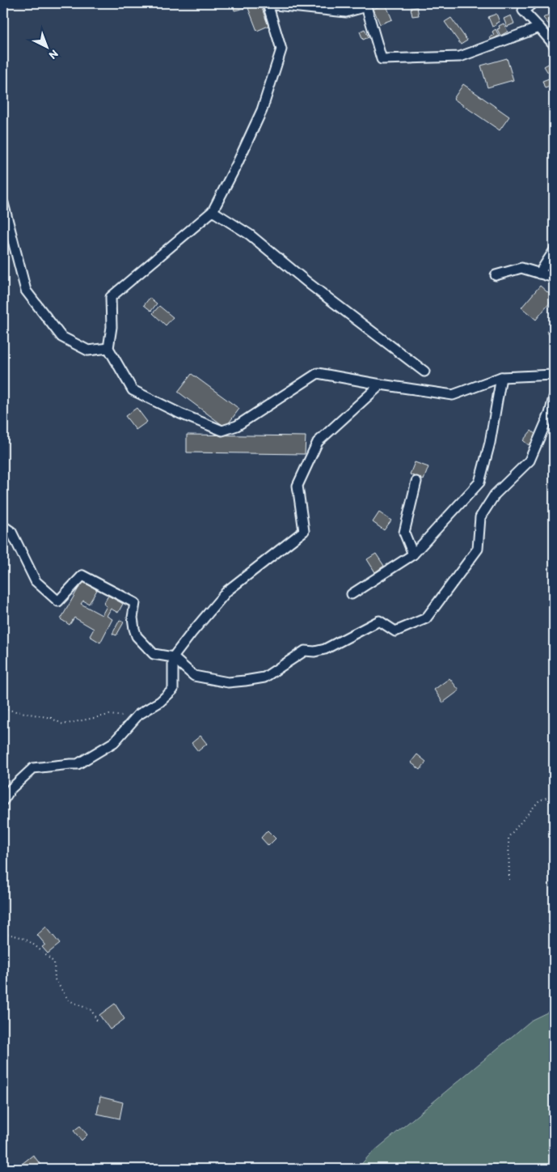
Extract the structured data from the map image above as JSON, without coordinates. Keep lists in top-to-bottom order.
{
  "north": "bottom right"
}
